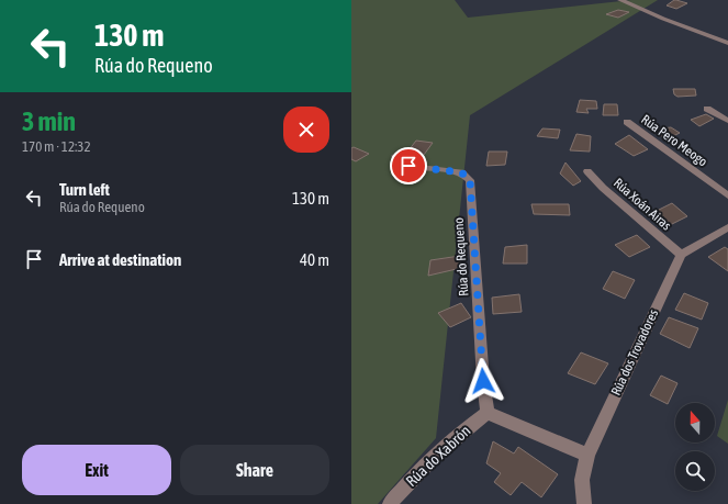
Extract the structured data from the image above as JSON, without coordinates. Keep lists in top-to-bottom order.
{
  "streets": {
    "street": [
      "Rúa Pero Meogo",
      "Rúa Xoán Airas",
      "Rúa do Requeno",
      "Rúa dos Trovadores",
      "Rúa do Xabrón"
    ]
  },
  "crossings": [
    ["Rúa Xoán Airas", "Rúa dos Trovadores"],
    ["Rúa do Requeno", "Rúa do Xabrón"]
  ],
  "north": "top",
  "page": {
    "turn": ["130 m", "Rúa do Requeno"],
    "heading": ["3 min", "170 m · 12:32"],
    "list": [
      {
        "name": "Turn left",
        "note": "Rúa do Requeno",
        "value": "130 m"
      },
      {
        "name": "Arrive at destination",
        "value": "40 m"
      }
    ],
    "buttons": ["Exit", "Share"]
  }
}
